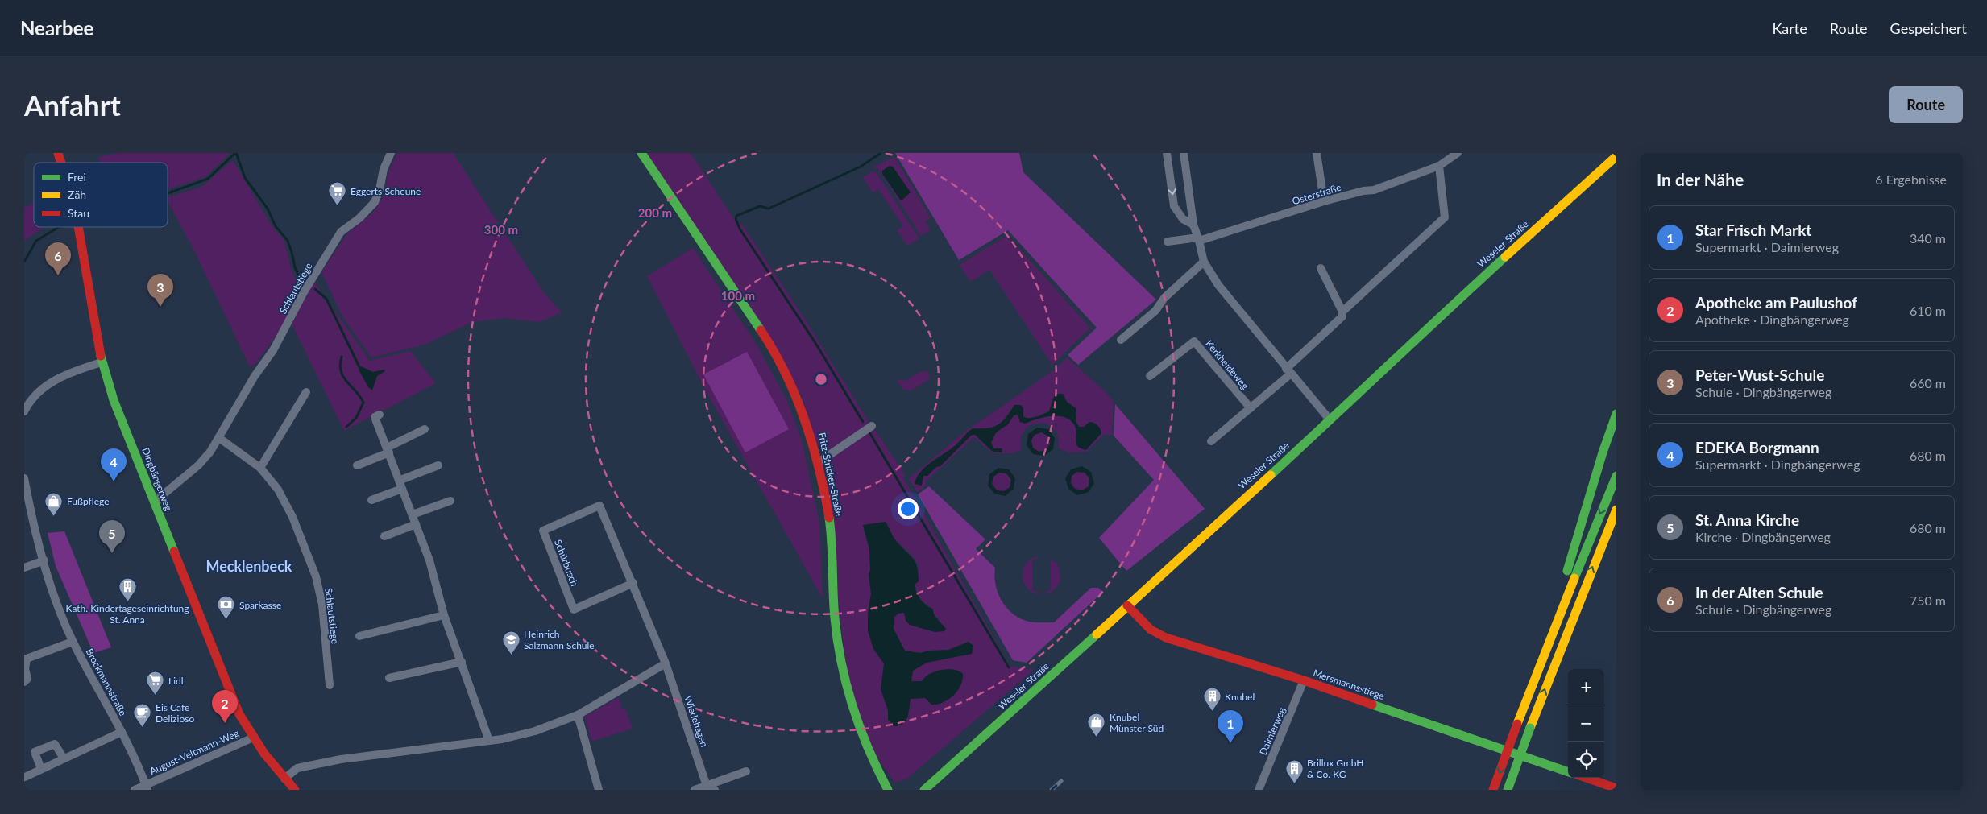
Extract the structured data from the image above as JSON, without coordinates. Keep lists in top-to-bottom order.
{
  "streets": {
    "main road": [
      "Weseler Straße",
      "Fritz-Stricker-Straße",
      "Dingbängerweg",
      "Mersmannsstiege"
    ],
    "street": [
      "Osterstraße",
      "Schlautstiege",
      "Kerkheideweg",
      "Schürbusch",
      "Brockmannstraße",
      "Wiedehagen",
      "Daimlerweg",
      "August-Veltmann-Weg"
    ]
  },
  "crossings": [
    ["Weseler Straße", "Mersmannsstiege"],
    ["Schlautstiege", "Dingbängerweg"],
    ["Dingbängerweg", "August-Veltmann-Weg"],
    ["Schürbusch", "Wiedehagen"],
    ["Brockmannstraße", "August-Veltmann-Weg"],
    ["Mersmannsstiege", "Daimlerweg"]
  ],
  "districts": ["Mecklenbeck"],
  "places": {
    "supermarket": ["Eggerts Scheune", "Lidl"],
    "shop": ["Fußpflege", "Knubel Münster Süd"],
    "building": ["Kath. Kindertageseinrichtung St. Anna", "Knubel", "Brillux GmbH & Co. KG"],
    "bank": ["Sparkasse"],
    "school or university": ["Heinrich Salzmann Schule"],
    "cafe": ["Eis Cafe Delizioso"]
  },
  "legend": ["Frei", "Zäh", "Stau"],
  "page": {
    "header": "Nearbee",
    "nav": ["Karte", "Route", "Gespeichert"],
    "buttons": "Route",
    "title": "Anfahrt",
    "heading": ["In der Nähe", "6 Ergebnisse"],
    "list": [
      {
        "mark": "1",
        "name": "Star Frisch Markt",
        "note": "Supermarkt · Daimlerweg",
        "value": "340 m"
      },
      {
        "mark": "2",
        "name": "Apotheke am Paulushof",
        "note": "Apotheke · Dingbängerweg",
        "value": "610 m"
      },
      {
        "mark": "3",
        "name": "Peter-Wust-Schule",
        "note": "Schule · Dingbängerweg",
        "value": "660 m"
      },
      {
        "mark": "4",
        "name": "EDEKA Borgmann",
        "note": "Supermarkt · Dingbängerweg",
        "value": "680 m"
      },
      {
        "mark": "5",
        "name": "St. Anna Kirche",
        "note": "Kirche · Dingbängerweg",
        "value": "680 m"
      },
      {
        "mark": "6",
        "name": "In der Alten Schule",
        "note": "Schule · Dingbängerweg",
        "value": "750 m"
      }
    ],
    "pins": [
      "6",
      "3",
      "4",
      "5",
      "2",
      "1"
    ],
    "map_buttons": ["+", "−"]
  },
  "rings": ["200 m", "300 m", "100 m"]
}
